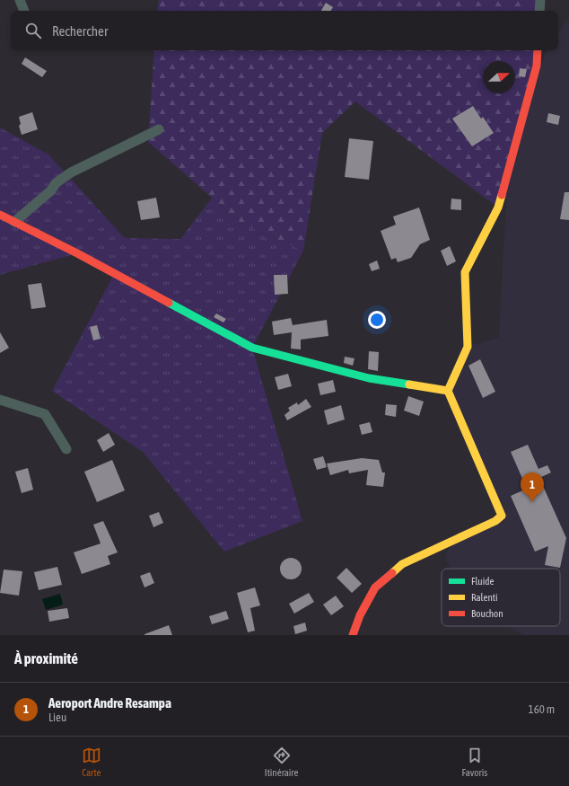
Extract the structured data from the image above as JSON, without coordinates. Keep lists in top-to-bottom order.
{
  "legend": ["Fluide", "Ralenti", "Bouchon"],
  "north": "right",
  "page": {
    "search": "Rechercher",
    "pins": "1",
    "heading": "À proximité",
    "list": [
      {
        "mark": "1",
        "name": "Aeroport Andre Resampa",
        "note": "Lieu",
        "value": "160 m"
      }
    ],
    "nav": ["Carte", "Itinéraire", "Favoris"]
  }
}
